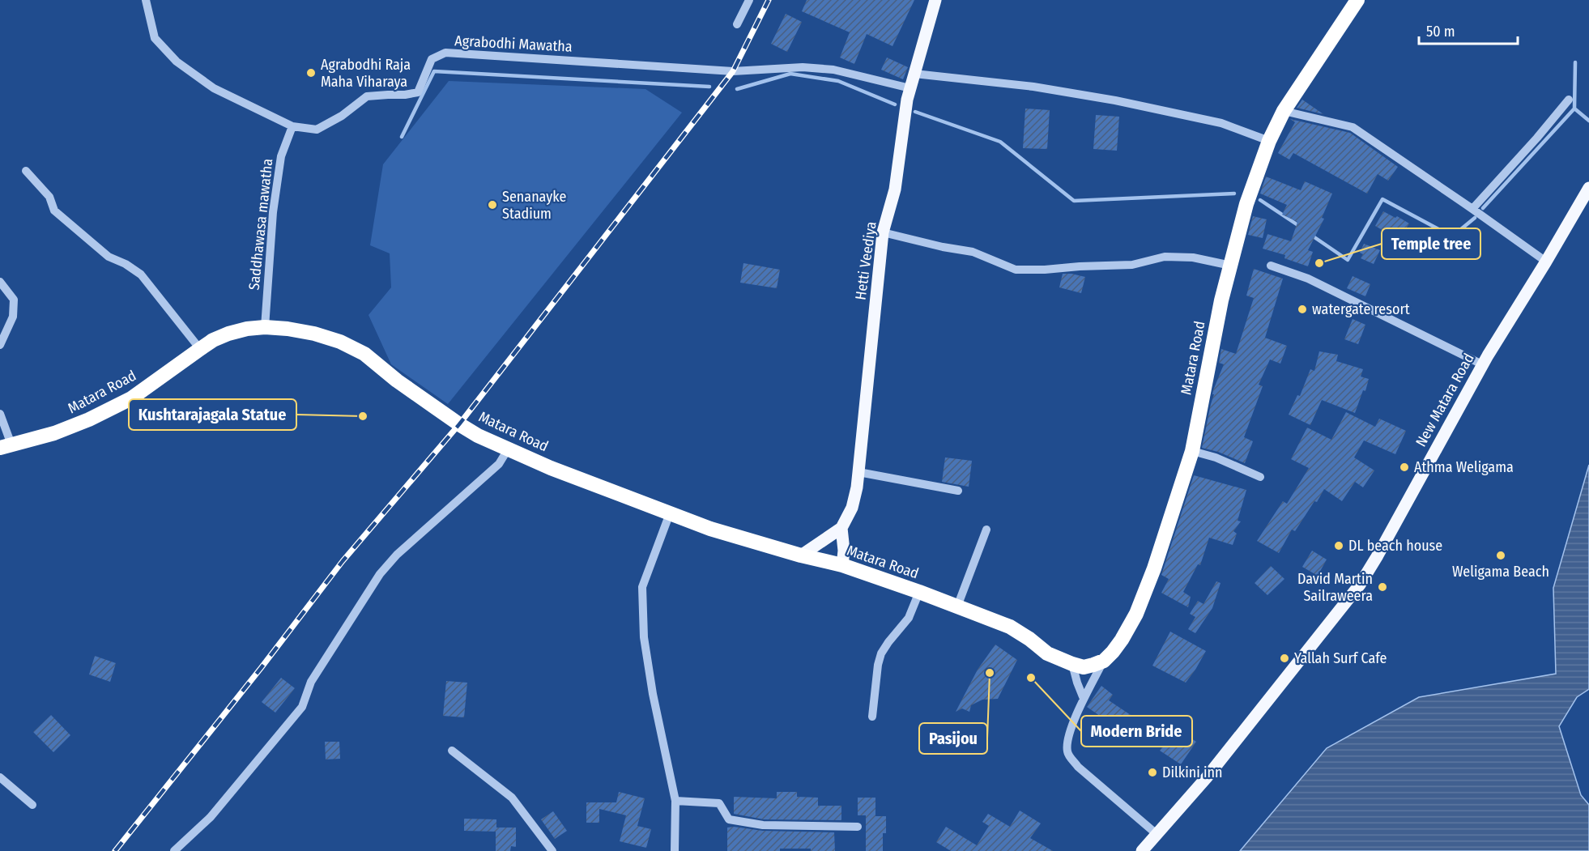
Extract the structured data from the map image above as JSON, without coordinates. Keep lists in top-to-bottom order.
{
  "streets": {
    "highway": ["Matara Road"],
    "main road": ["Hetti Veediya", "New Matara Road"],
    "street": ["Agrabodhi Mawatha", "Saddhawasa mawatha"]
  },
  "crossings": [
    ["Agrabodhi Mawatha", "Saddhawasa mawatha"],
    ["Agrabodhi Mawatha", "Hetti Veediya"],
    ["Saddhawasa mawatha", "Matara Road"],
    ["Hetti Veediya", "Matara Road"]
  ],
  "places": [
    "Agrabodhi Raja Maha Viharaya",
    "Senanayke Stadium",
    "Temple tree",
    "watergate resort",
    "Kushtarajagala Statue",
    "Athma Weligama",
    "DL beach house",
    "Weligama Beach",
    "David Martin Sailraweera",
    "Yallah Surf Cafe",
    "Pasijou",
    "Modern Bride",
    "Dilkini inn"
  ],
  "scale_bar": "50 m"
}
